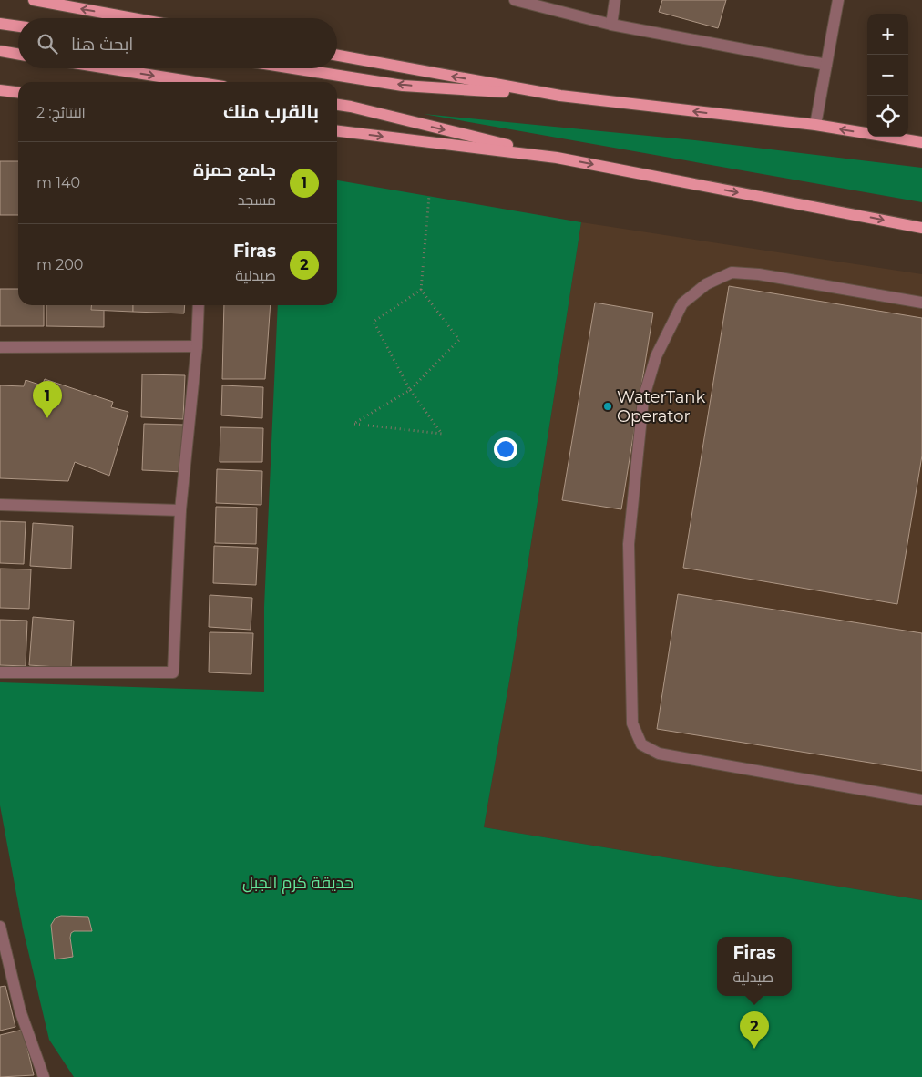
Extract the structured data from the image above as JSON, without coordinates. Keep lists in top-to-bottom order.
{
  "parks": ["حديقة كرم الجبل"],
  "places": ["WaterTank Operator"],
  "page": {
    "map_buttons": ["+", "−"],
    "search": "ابحث هنا",
    "heading": ["بالقرب منك", "النتائج: 2"],
    "list": [
      {
        "mark": "1",
        "name": "جامع حمزة",
        "note": "مسجد",
        "value": "140 m"
      },
      {
        "mark": "2",
        "name": "Firas",
        "note": "صيدلية",
        "value": "200 m"
      }
    ],
    "pins": ["1", "2"],
    "popup": ["Firas", "صيدلية"]
  }
}
